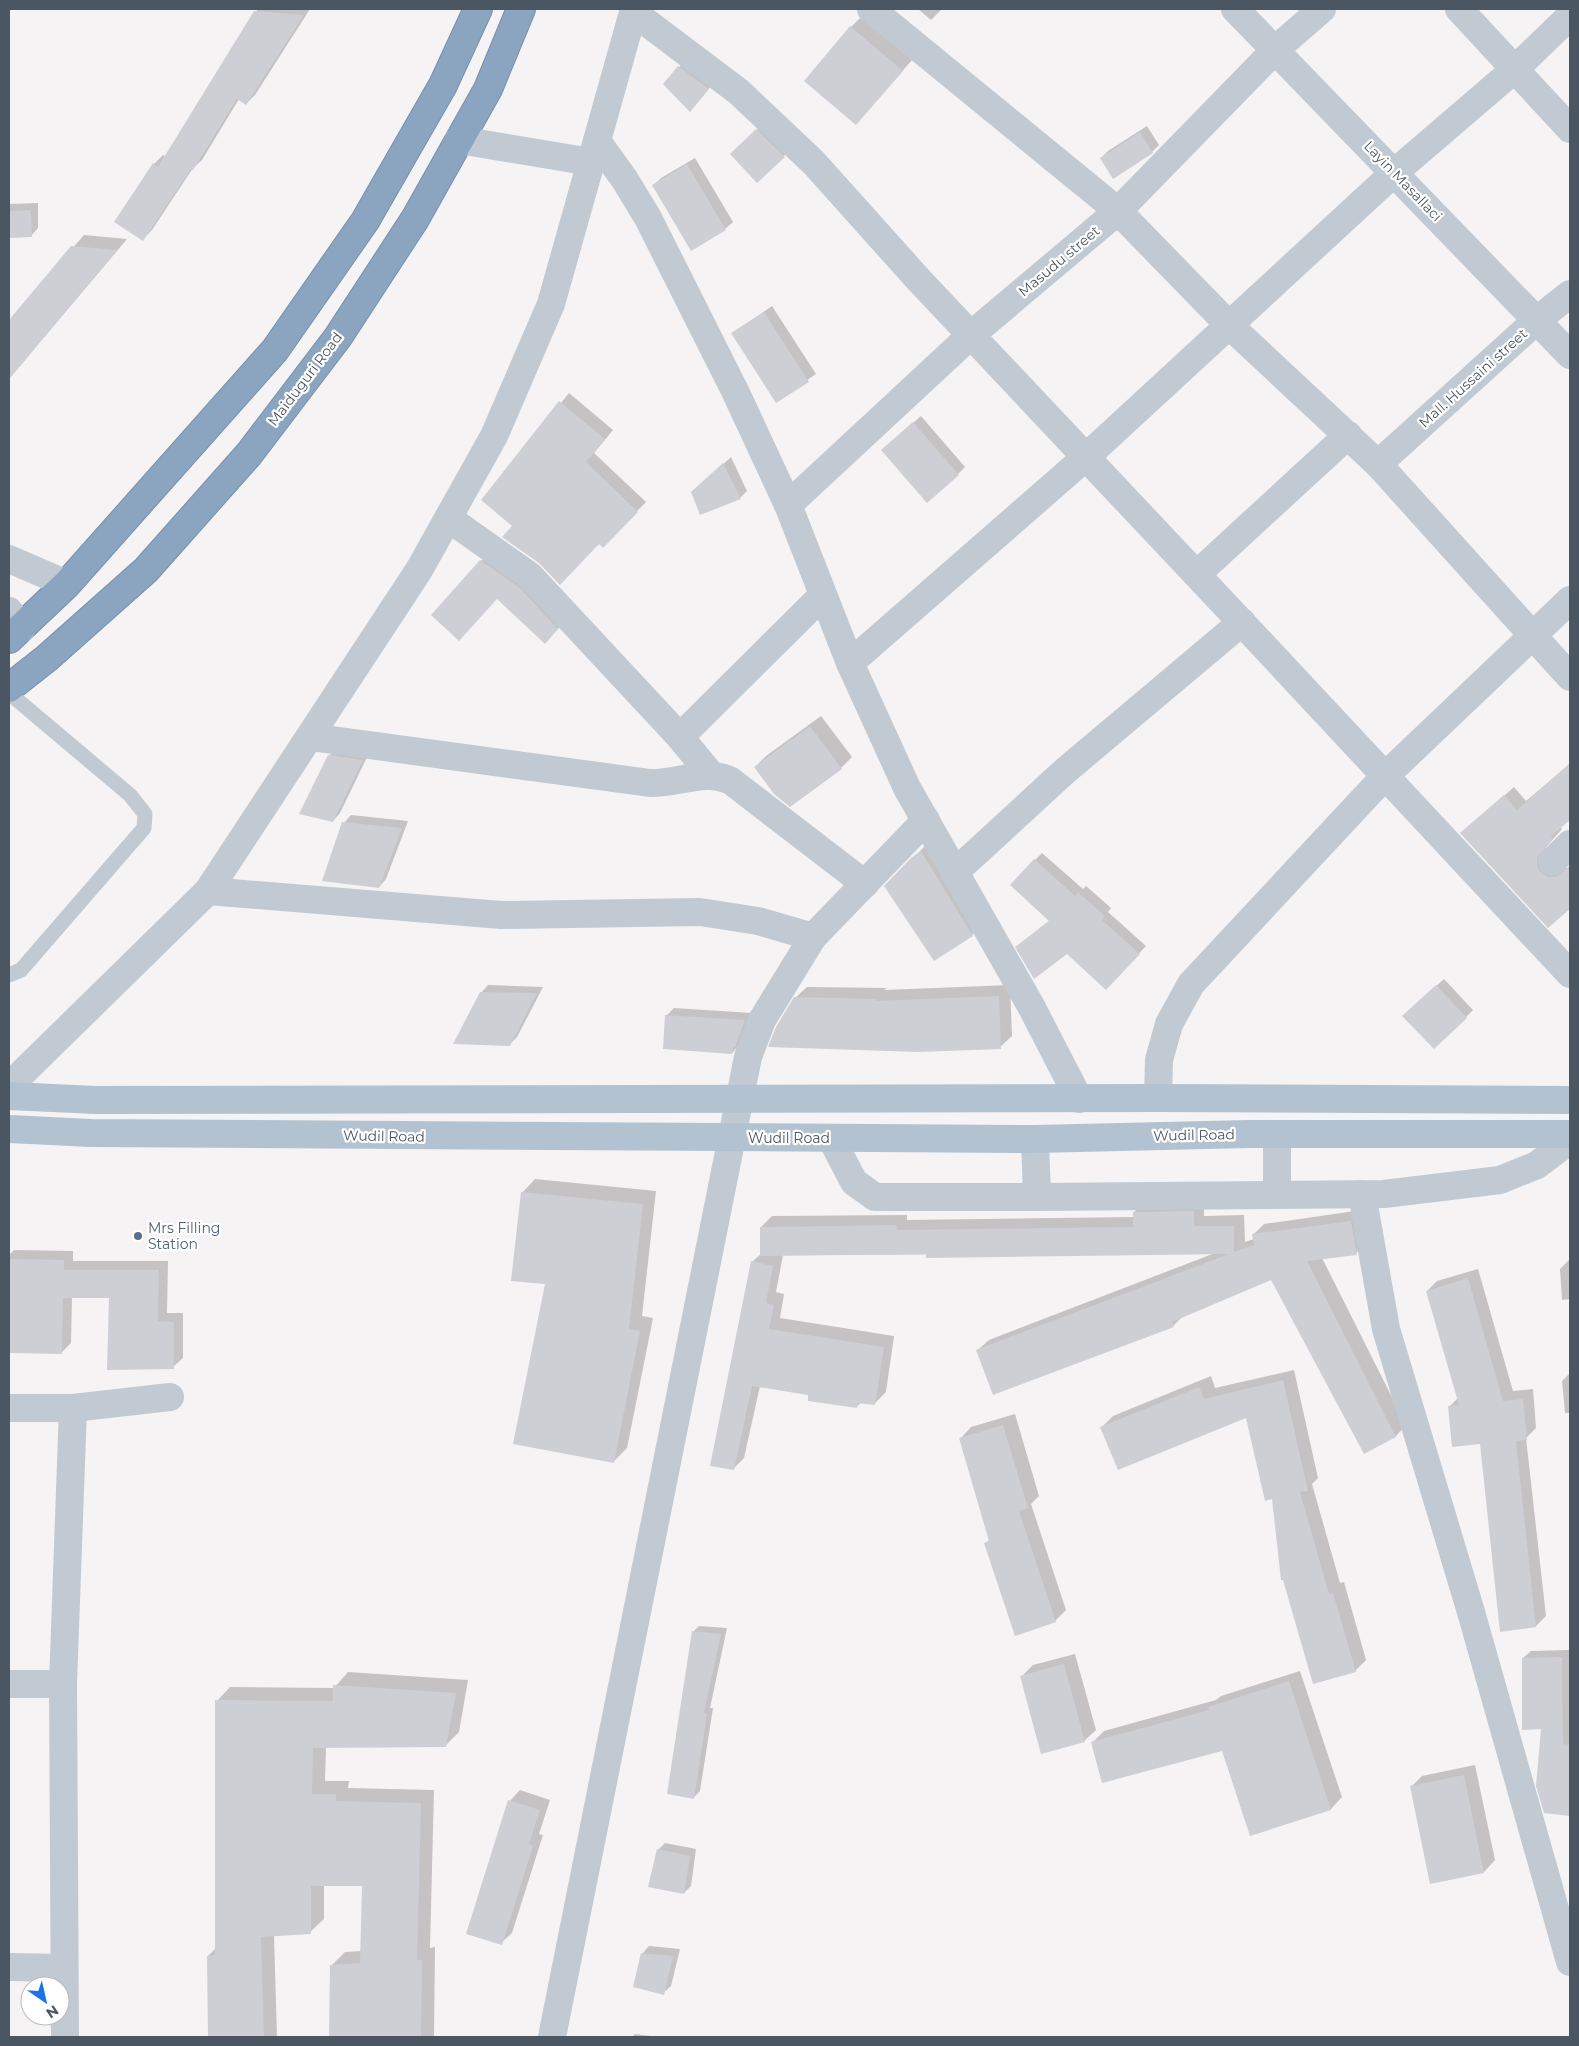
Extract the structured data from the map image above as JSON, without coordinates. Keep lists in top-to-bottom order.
{
  "streets": {
    "highway": ["Maiduguri Road"],
    "main road": ["Wudil Road"],
    "street": ["Layin Masallaci", "Masudu street", "Mall. Hussaini street"]
  },
  "crossings": [
    ["Layin Masallaci", "Masudu street"],
    ["Layin Masallaci", "Mall. Hussaini street"]
  ],
  "places": ["Mrs Filling Station"],
  "north": "bottom right"
}
